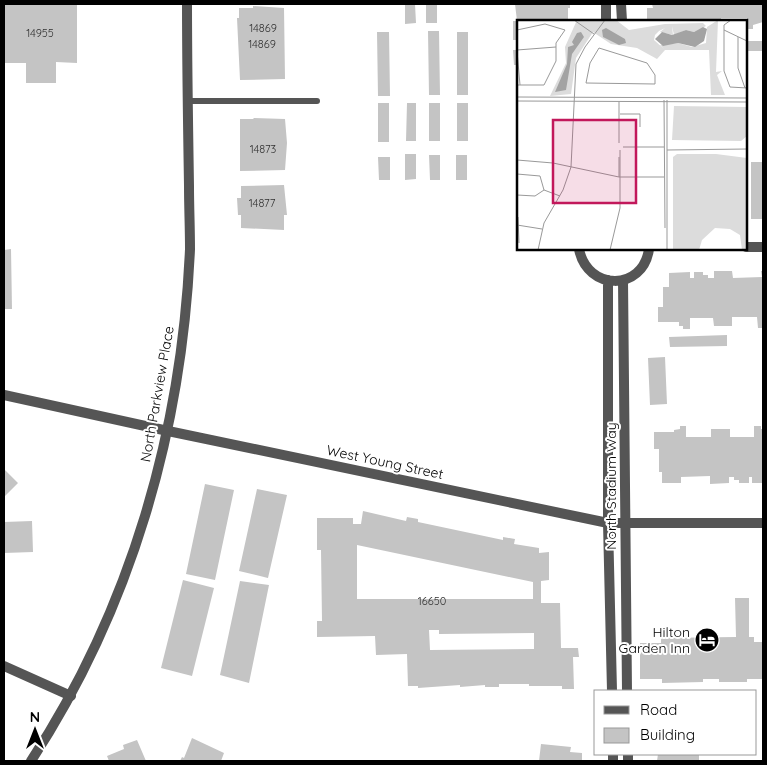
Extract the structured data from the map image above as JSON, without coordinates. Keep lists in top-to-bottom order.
{
  "streets": {
    "street": ["North Parkview Place", "West Young Street", "North Stadium Way"]
  },
  "crossings": [
    ["North Parkview Place", "West Young Street"],
    ["West Young Street", "North Stadium Way"]
  ],
  "places": {
    "hotel": ["Hilton Garden Inn"]
  },
  "house_numbers": [
    "14869",
    "14955",
    "14869",
    "14873",
    "14877",
    "16650"
  ],
  "legend": ["Road", "Building"],
  "north": "top"
}
